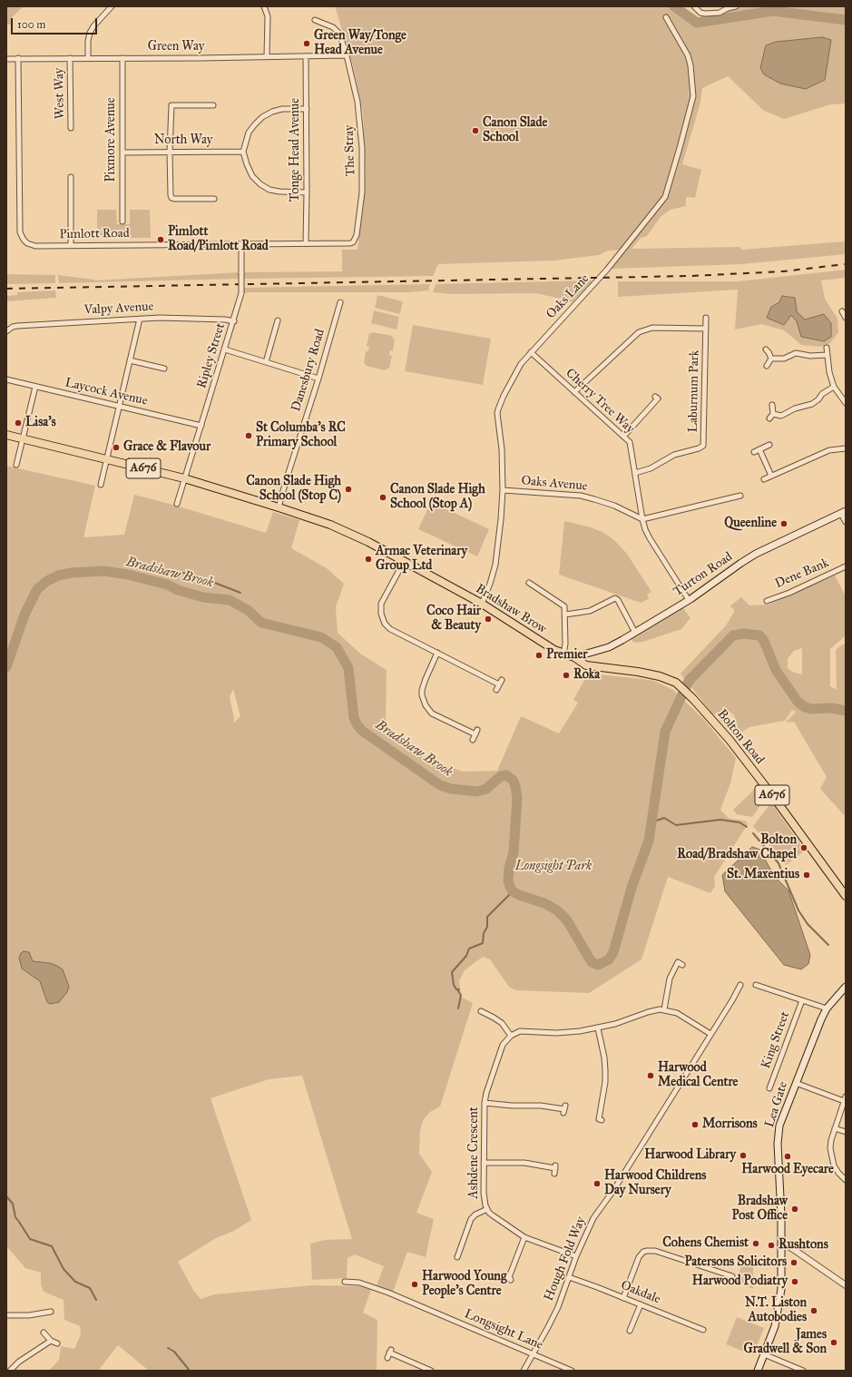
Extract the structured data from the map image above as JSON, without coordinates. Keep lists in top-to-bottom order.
{
  "streets": {
    "main road": [
      "A676",
      "Turton Road",
      "Bradshaw Brow",
      "Bolton Road",
      "Lea Gate"
    ],
    "street": [
      "Green Way",
      "West Way",
      "Pixmore Avenue",
      "North Way",
      "Tonge Head Avenue",
      "The Stray",
      "Pimlott Road",
      "Oaks Lane",
      "Valpy Avenue",
      "Ripley Street",
      "Danesbury Road",
      "Laburnum Park",
      "Laycock Avenue",
      "Cherry Tree Way",
      "Oaks Avenue",
      "Dene Bank",
      "King Street",
      "Ashdene Crescent",
      "Hough Fold Way",
      "Oakdale",
      "Longsight Lane"
    ]
  },
  "crossings": [
    ["Green Way", "West Way"],
    ["Green Way", "Pixmore Avenue"],
    ["Green Way", "Tonge Head Avenue"],
    ["Green Way", "The Stray"],
    ["Green Way", "Pimlott Road"],
    ["Pixmore Avenue", "North Way"],
    ["Tonge Head Avenue", "Pimlott Road"],
    ["The Stray", "Pimlott Road"],
    ["Pimlott Road", "Ripley Street"],
    ["Oaks Lane", "Cherry Tree Way"],
    ["Oaks Lane", "Oaks Avenue"],
    ["Oaks Lane", "Bradshaw Brow"],
    ["Valpy Avenue", "Ripley Street"],
    ["Ripley Street", "Laycock Avenue"],
    ["Ripley Street", "A676"],
    ["Danesbury Road", "A676"],
    ["Danesbury Road", "Bradshaw Brow"],
    ["Laburnum Park", "Cherry Tree Way"],
    ["Cherry Tree Way", "Oaks Avenue"],
    ["A676", "Bradshaw Brow"],
    ["Turton Road", "Bradshaw Brow"],
    ["Turton Road", "Bolton Road"],
    ["Bradshaw Brow", "Bolton Road"],
    ["Ashdene Crescent", "Hough Fold Way"],
    ["Hough Fold Way", "Oakdale"],
    ["Hough Fold Way", "Longsight Lane"]
  ],
  "water": ["Bradshaw Brook"],
  "parks": ["Longsight Park"],
  "places": [
    "Green Way/Tonge Head Avenue",
    "Canon Slade School",
    "Pimlott Road/Pimlott Road",
    "Lisa's",
    "St Columba's RC Primary School",
    "Grace & Flavour",
    "Canon Slade High School (Stop C)",
    "Canon Slade High School (Stop A)",
    "Queenline",
    "Armac Veterinary Group Ltd",
    "Coco Hair & Beauty",
    "Premier",
    "Roka",
    "Bolton Road/Bradshaw Chapel",
    "St. Maxentius",
    "Harwood Medical Centre",
    "Morrisons",
    "Harwood Library",
    "Harwood Eyecare",
    "Harwood Childrens Day Nursery",
    "Bradshaw Post Office",
    "Cohens Chemist",
    "Rushtons",
    "Patersons Solicitors",
    "Harwood Podiatry",
    "Harwood Young People's Centre",
    "N.T. Liston Autobodies",
    "James Gradwell & Son"
  ],
  "scale_bar": "100 m"
}
